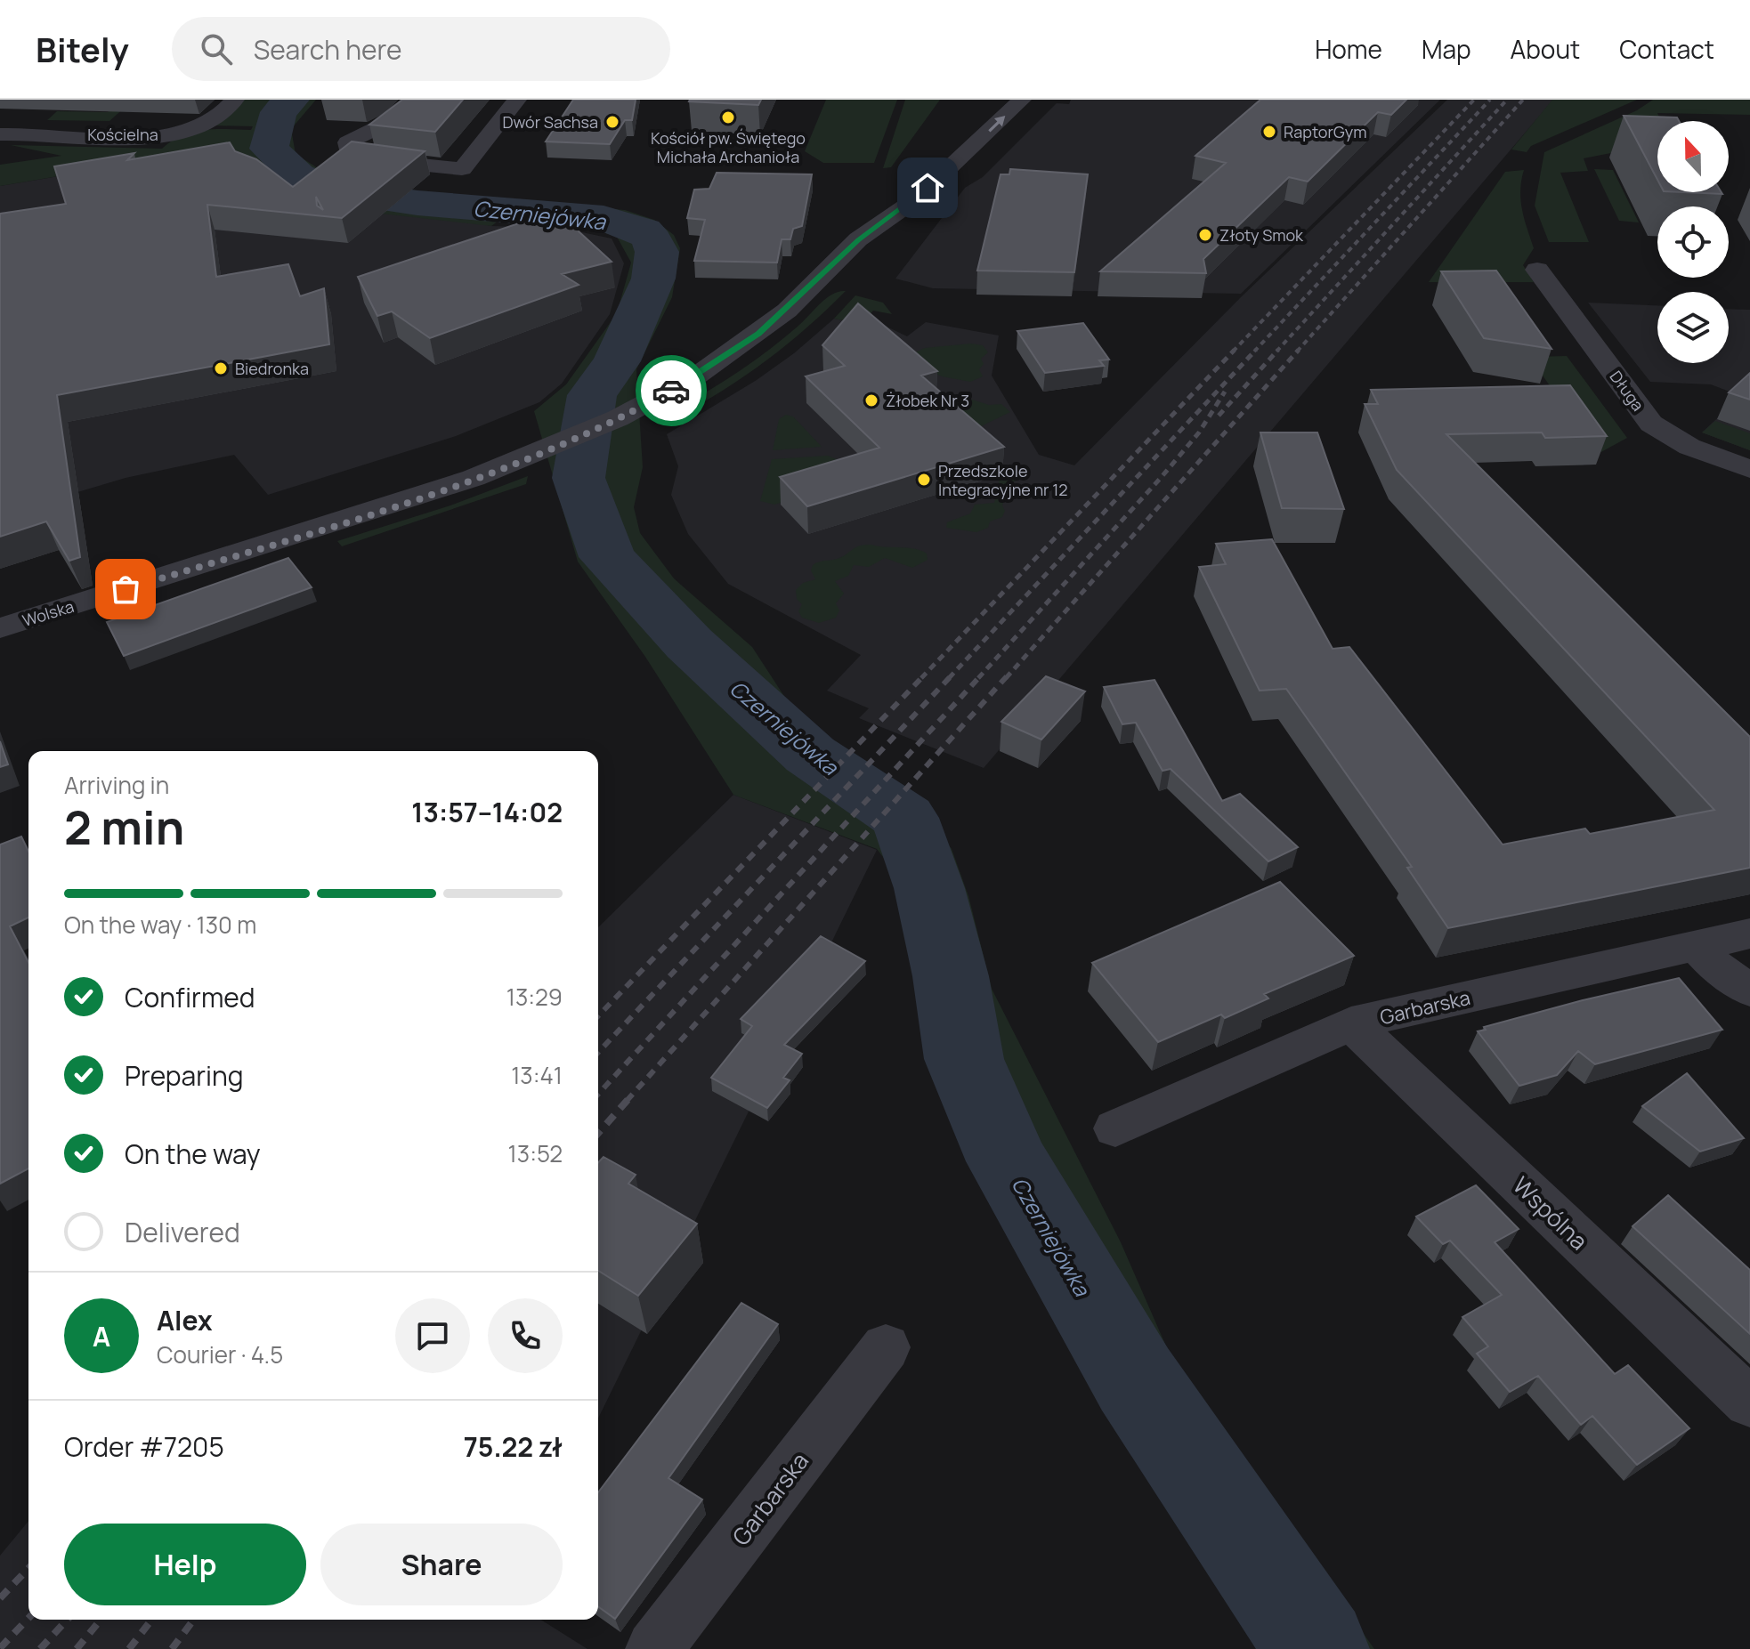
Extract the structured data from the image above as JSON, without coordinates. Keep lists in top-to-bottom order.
{
  "streets": {
    "street": [
      "Kościelna",
      "Długa",
      "Wolska",
      "Garbarska",
      "Wspólna"
    ]
  },
  "crossings": [
    ["Garbarska", "Wspólna"]
  ],
  "water": ["Czerniejówka"],
  "places": [
    "Kościół pw. Świętego Michała Archanioła",
    "Dwór Sachsa",
    "RaptorGym",
    "Złoty Smok",
    "Biedronka",
    "Żłobek Nr 3",
    "Przedszkole Integracyjne nr 12"
  ],
  "north": "top",
  "page": {
    "header": "Bitely",
    "search": "Search here",
    "nav": [
      "Home",
      "Map",
      "About",
      "Contact"
    ],
    "heading": ["2 min", "Arriving in", "13:57–14:02"],
    "panel": [
      "Alex",
      "Courier · 4.5",
      "Order #7205",
      "75.22 zł"
    ],
    "bar": "On the way · 130 m",
    "list": [
      ["Confirmed", "13:29"],
      ["Preparing", "13:41"],
      ["On the way", "13:52"],
      "Delivered"
    ],
    "round": "A",
    "buttons": ["Help", "Share"]
  }
}
